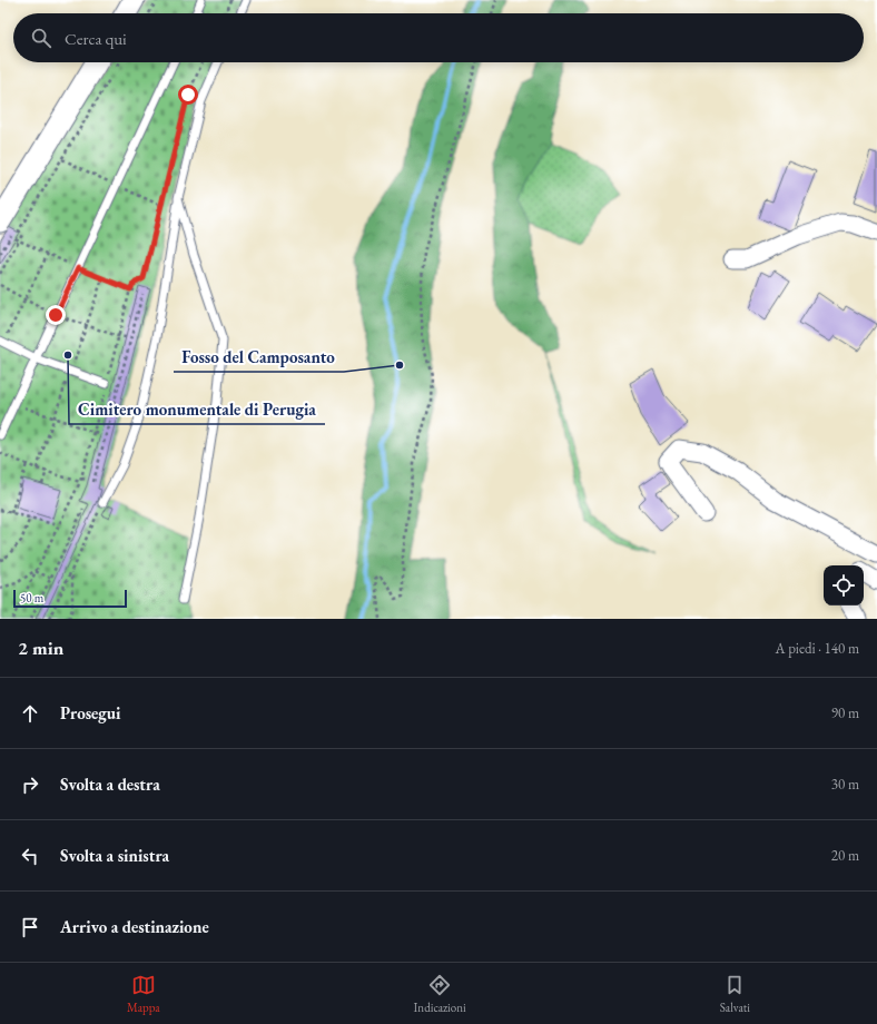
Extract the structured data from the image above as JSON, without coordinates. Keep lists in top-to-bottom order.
{
  "places": ["Cimitero monumentale di Perugia", "Fosso del Camposanto"],
  "scale_bar": "50 m",
  "page": {
    "search": "Cerca qui",
    "scale": "50 m",
    "heading": ["2 min", "A piedi · 140 m"],
    "list": [
      ["Prosegui", "90 m"],
      ["Svolta a destra", "30 m"],
      ["Svolta a sinistra", "20 m"],
      "Arrivo a destinazione"
    ],
    "nav": ["Mappa", "Indicazioni", "Salvati"]
  }
}
